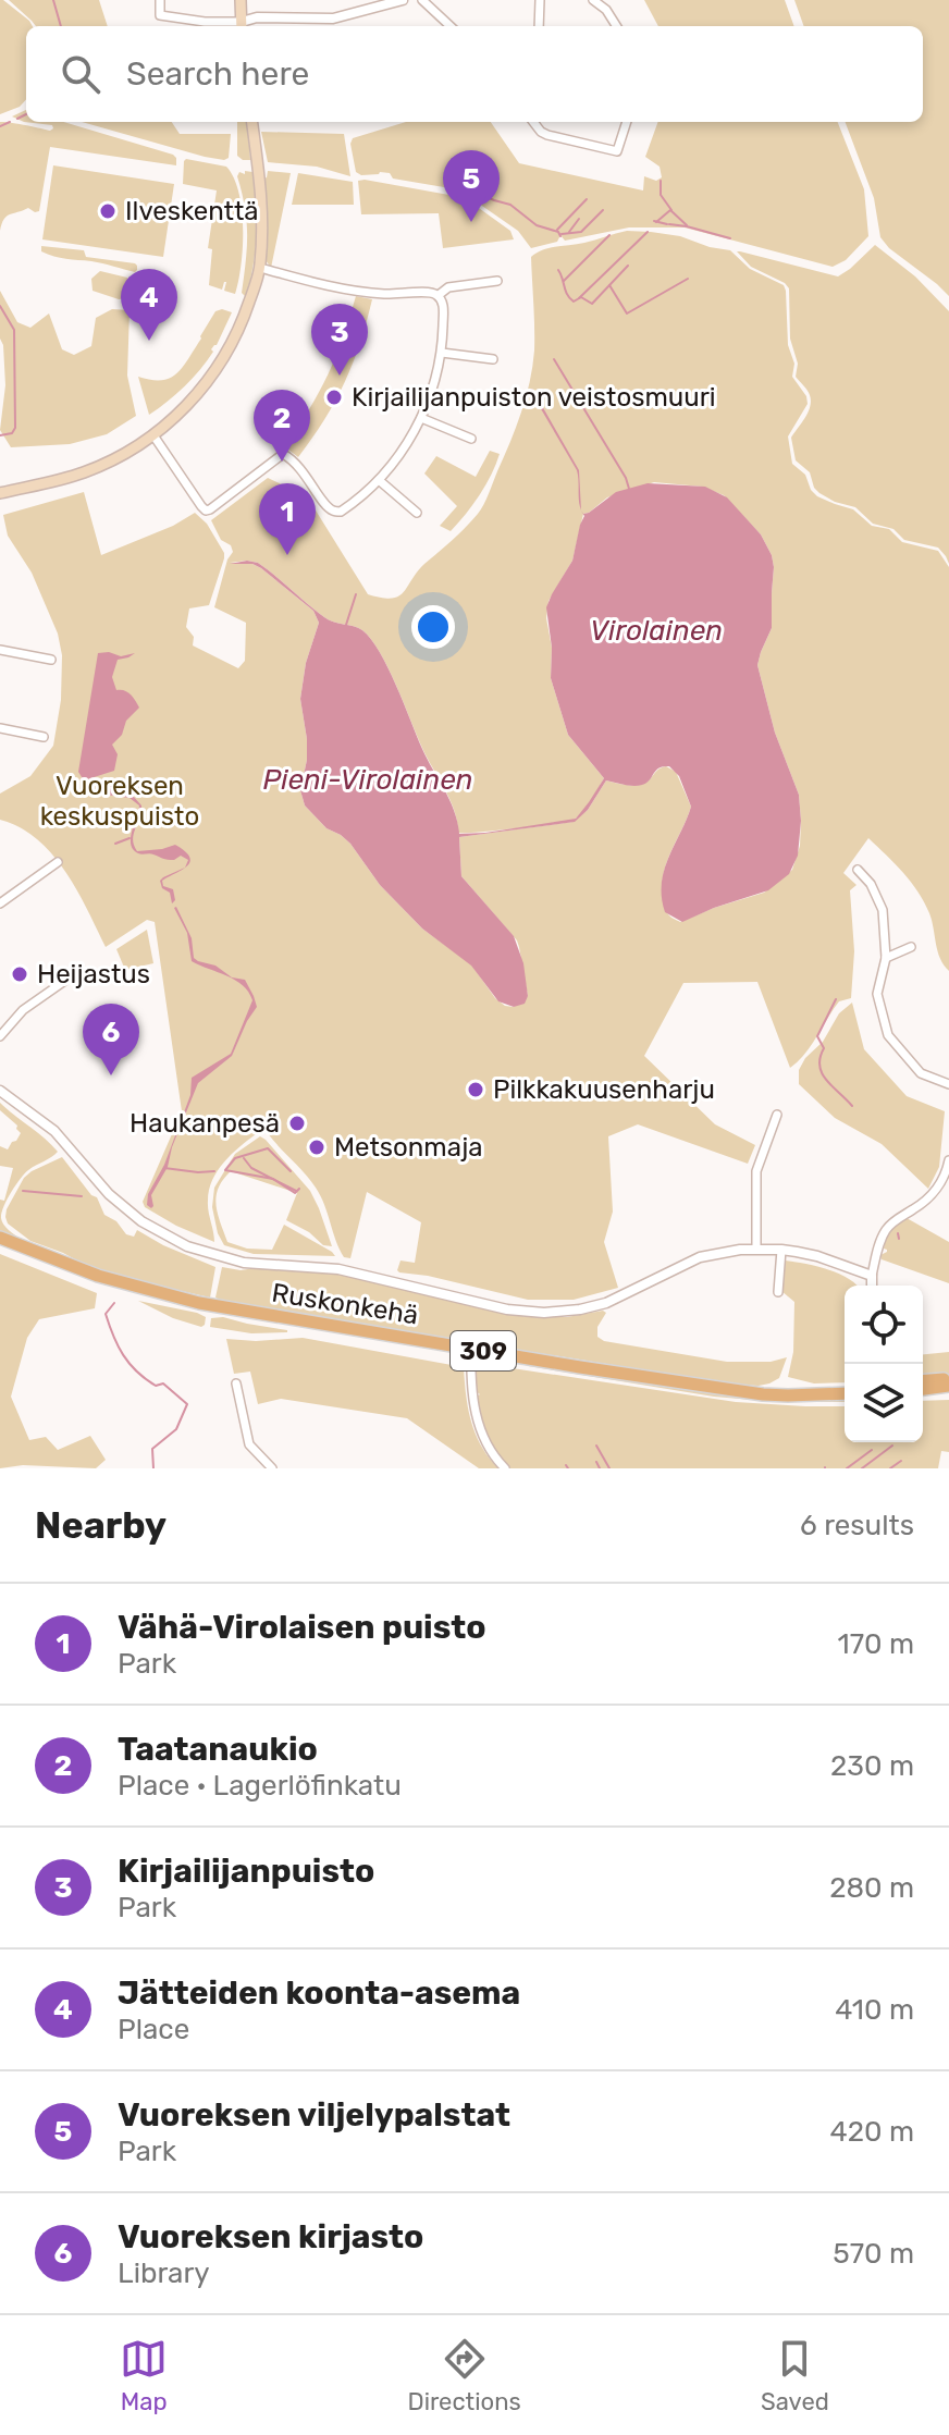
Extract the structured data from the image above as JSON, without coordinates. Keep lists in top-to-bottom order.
{
  "streets": {
    "main road": ["Ruskonkehä", "309"]
  },
  "water": ["Virolainen", "Pieni-Virolainen"],
  "parks": ["Vuoreksen keskuspuisto"],
  "places": [
    "Ilveskenttä",
    "Kirjailijanpuiston veistosmuuri",
    "Heijastus",
    "Pilkkakuusenharju",
    "Haukanpesä",
    "Metsonmaja"
  ],
  "page": {
    "search": "Search here",
    "pins": [
      "5",
      "4",
      "3",
      "2",
      "1",
      "6"
    ],
    "heading": ["Nearby", "6 results"],
    "list": [
      {
        "mark": "1",
        "name": "Vähä-Virolaisen puisto",
        "note": "Park",
        "value": "170 m"
      },
      {
        "mark": "2",
        "name": "Taatanaukio",
        "note": "Place · Lagerlöfinkatu",
        "value": "230 m"
      },
      {
        "mark": "3",
        "name": "Kirjailijanpuisto",
        "note": "Park",
        "value": "280 m"
      },
      {
        "mark": "4",
        "name": "Jätteiden koonta-asema",
        "note": "Place",
        "value": "410 m"
      },
      {
        "mark": "5",
        "name": "Vuoreksen viljelypalstat",
        "note": "Park",
        "value": "420 m"
      },
      {
        "mark": "6",
        "name": "Vuoreksen kirjasto",
        "note": "Library",
        "value": "570 m"
      }
    ],
    "nav": ["Map", "Directions", "Saved"]
  }
}
